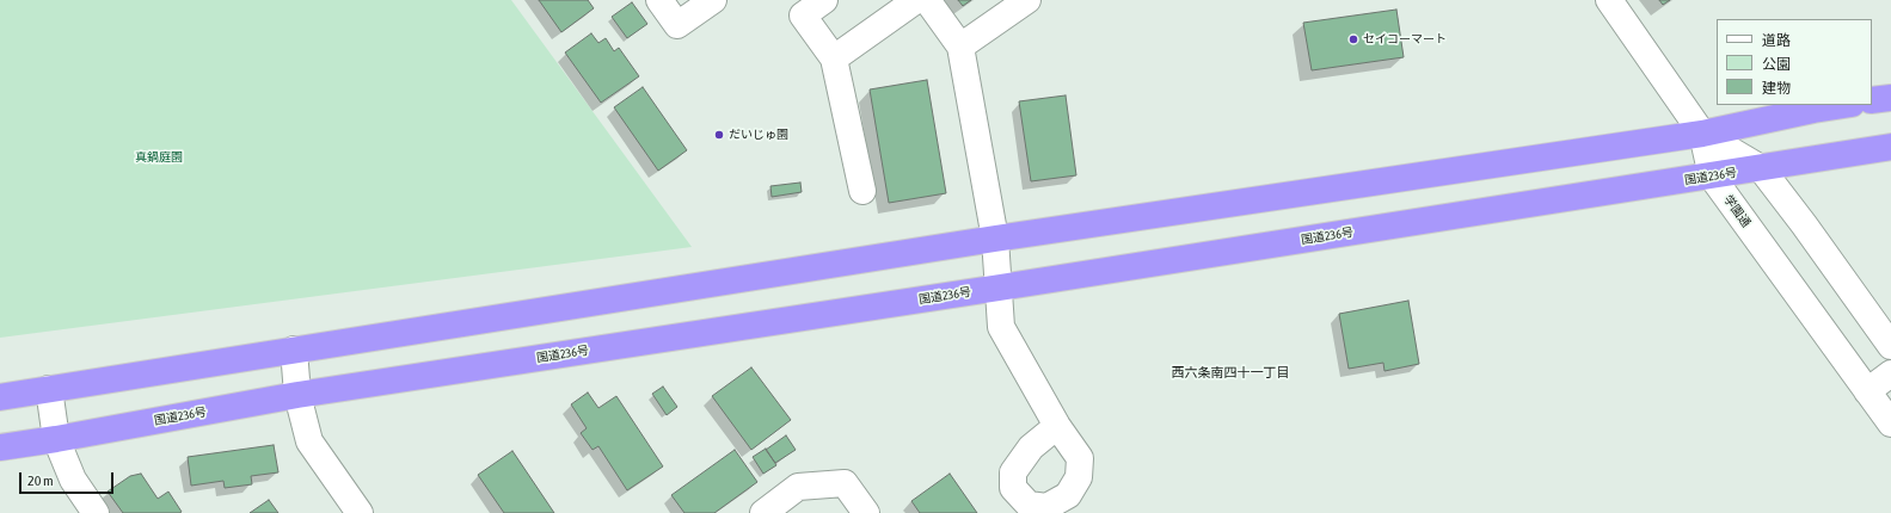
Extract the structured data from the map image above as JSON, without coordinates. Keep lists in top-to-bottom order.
{
  "streets": {
    "highway": ["国道236号"],
    "street": ["学園通"]
  },
  "crossings": [
    ["国道236号", "学園通"]
  ],
  "districts": ["西六条南四十一丁目"],
  "parks": ["真鍋庭園"],
  "places": ["セイコーマート", "だいじゅ園"],
  "legend": ["道路", "公園", "建物"],
  "scale_bar": "20 m"
}
